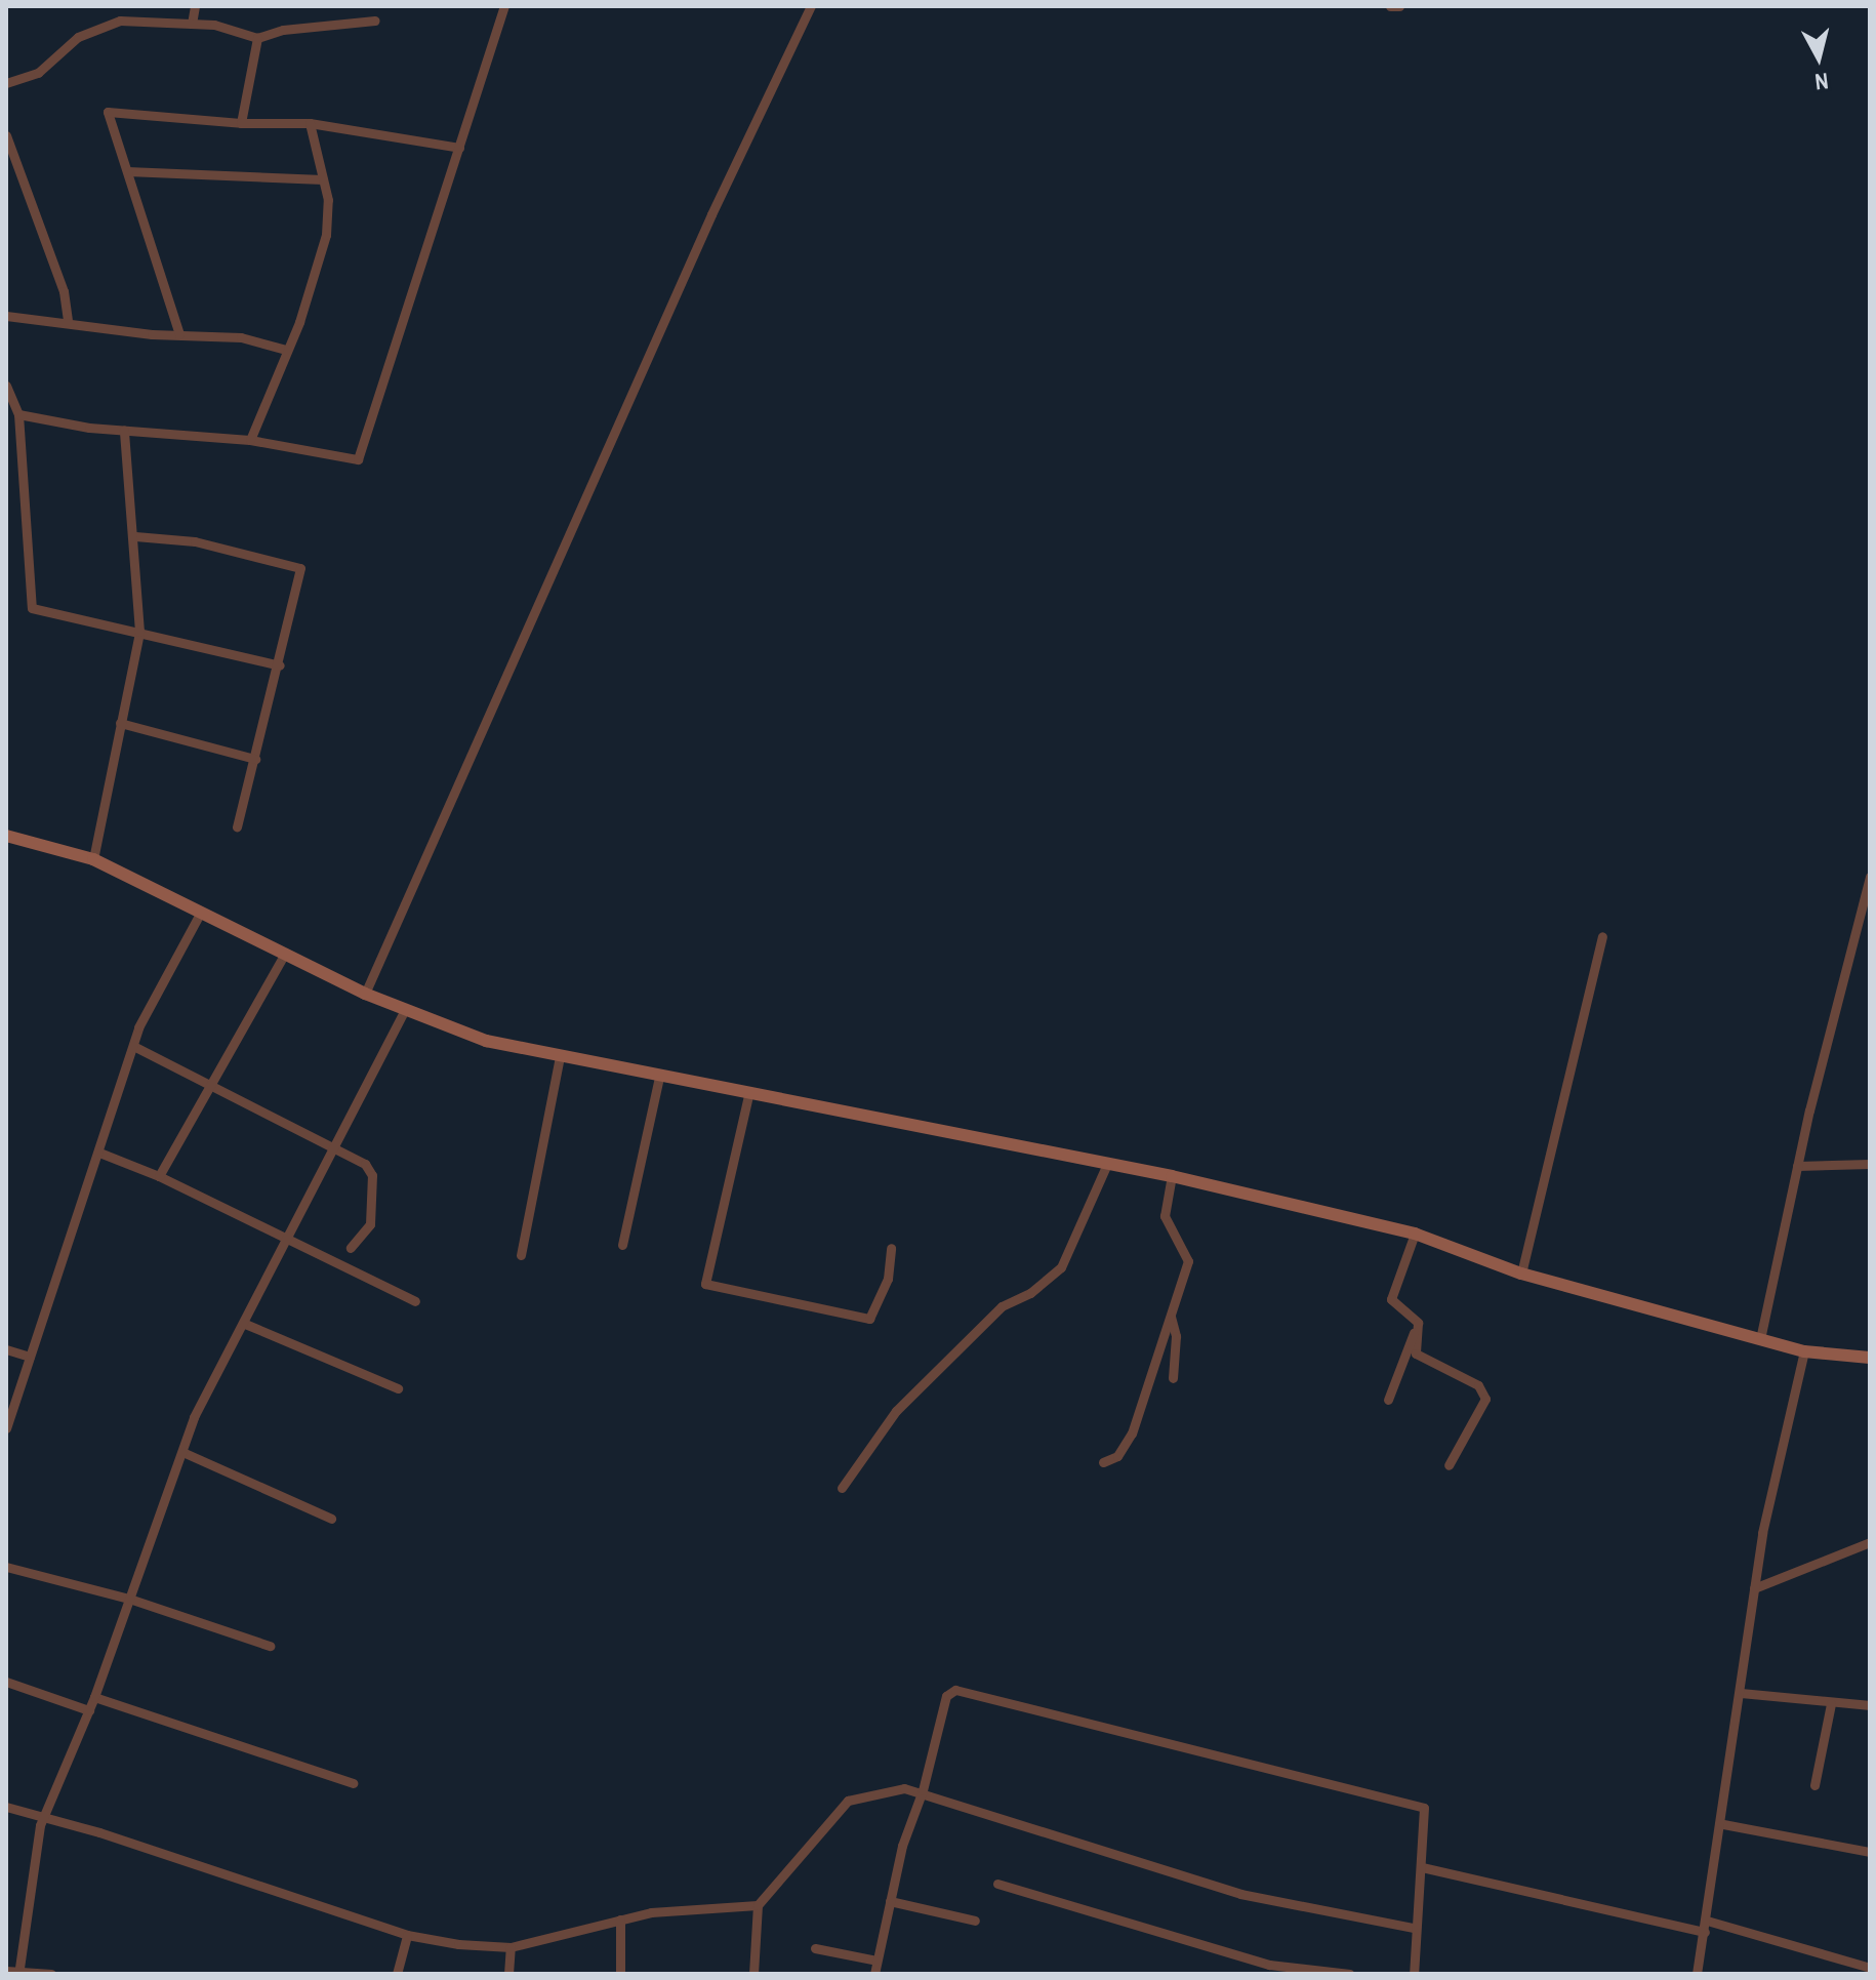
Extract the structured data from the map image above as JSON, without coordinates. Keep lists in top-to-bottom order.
{
  "north": "bottom"
}
